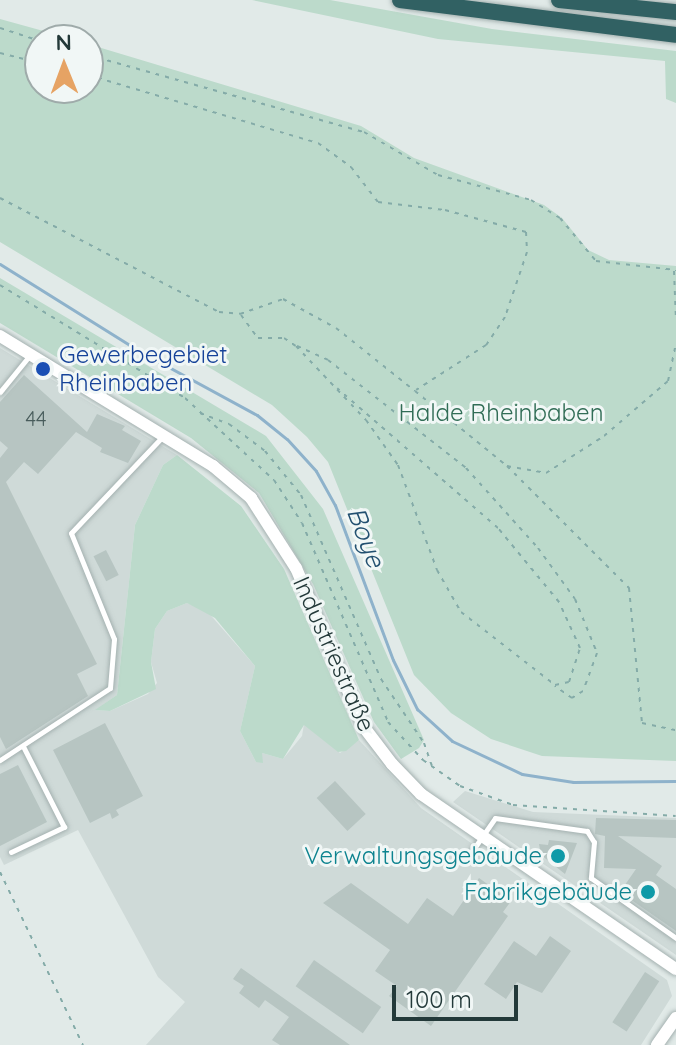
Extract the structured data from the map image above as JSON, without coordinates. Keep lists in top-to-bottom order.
{
  "streets": {
    "street": ["Industriestraße"]
  },
  "water": ["Boye"],
  "parks": ["Halde Rheinbaben"],
  "places": ["Gewerbegebiet Rheinbaben", "Verwaltungsgebäude", "Fabrikgebäude"],
  "house_numbers": ["44"],
  "scale_bar": "100 m",
  "north": "top"
}
